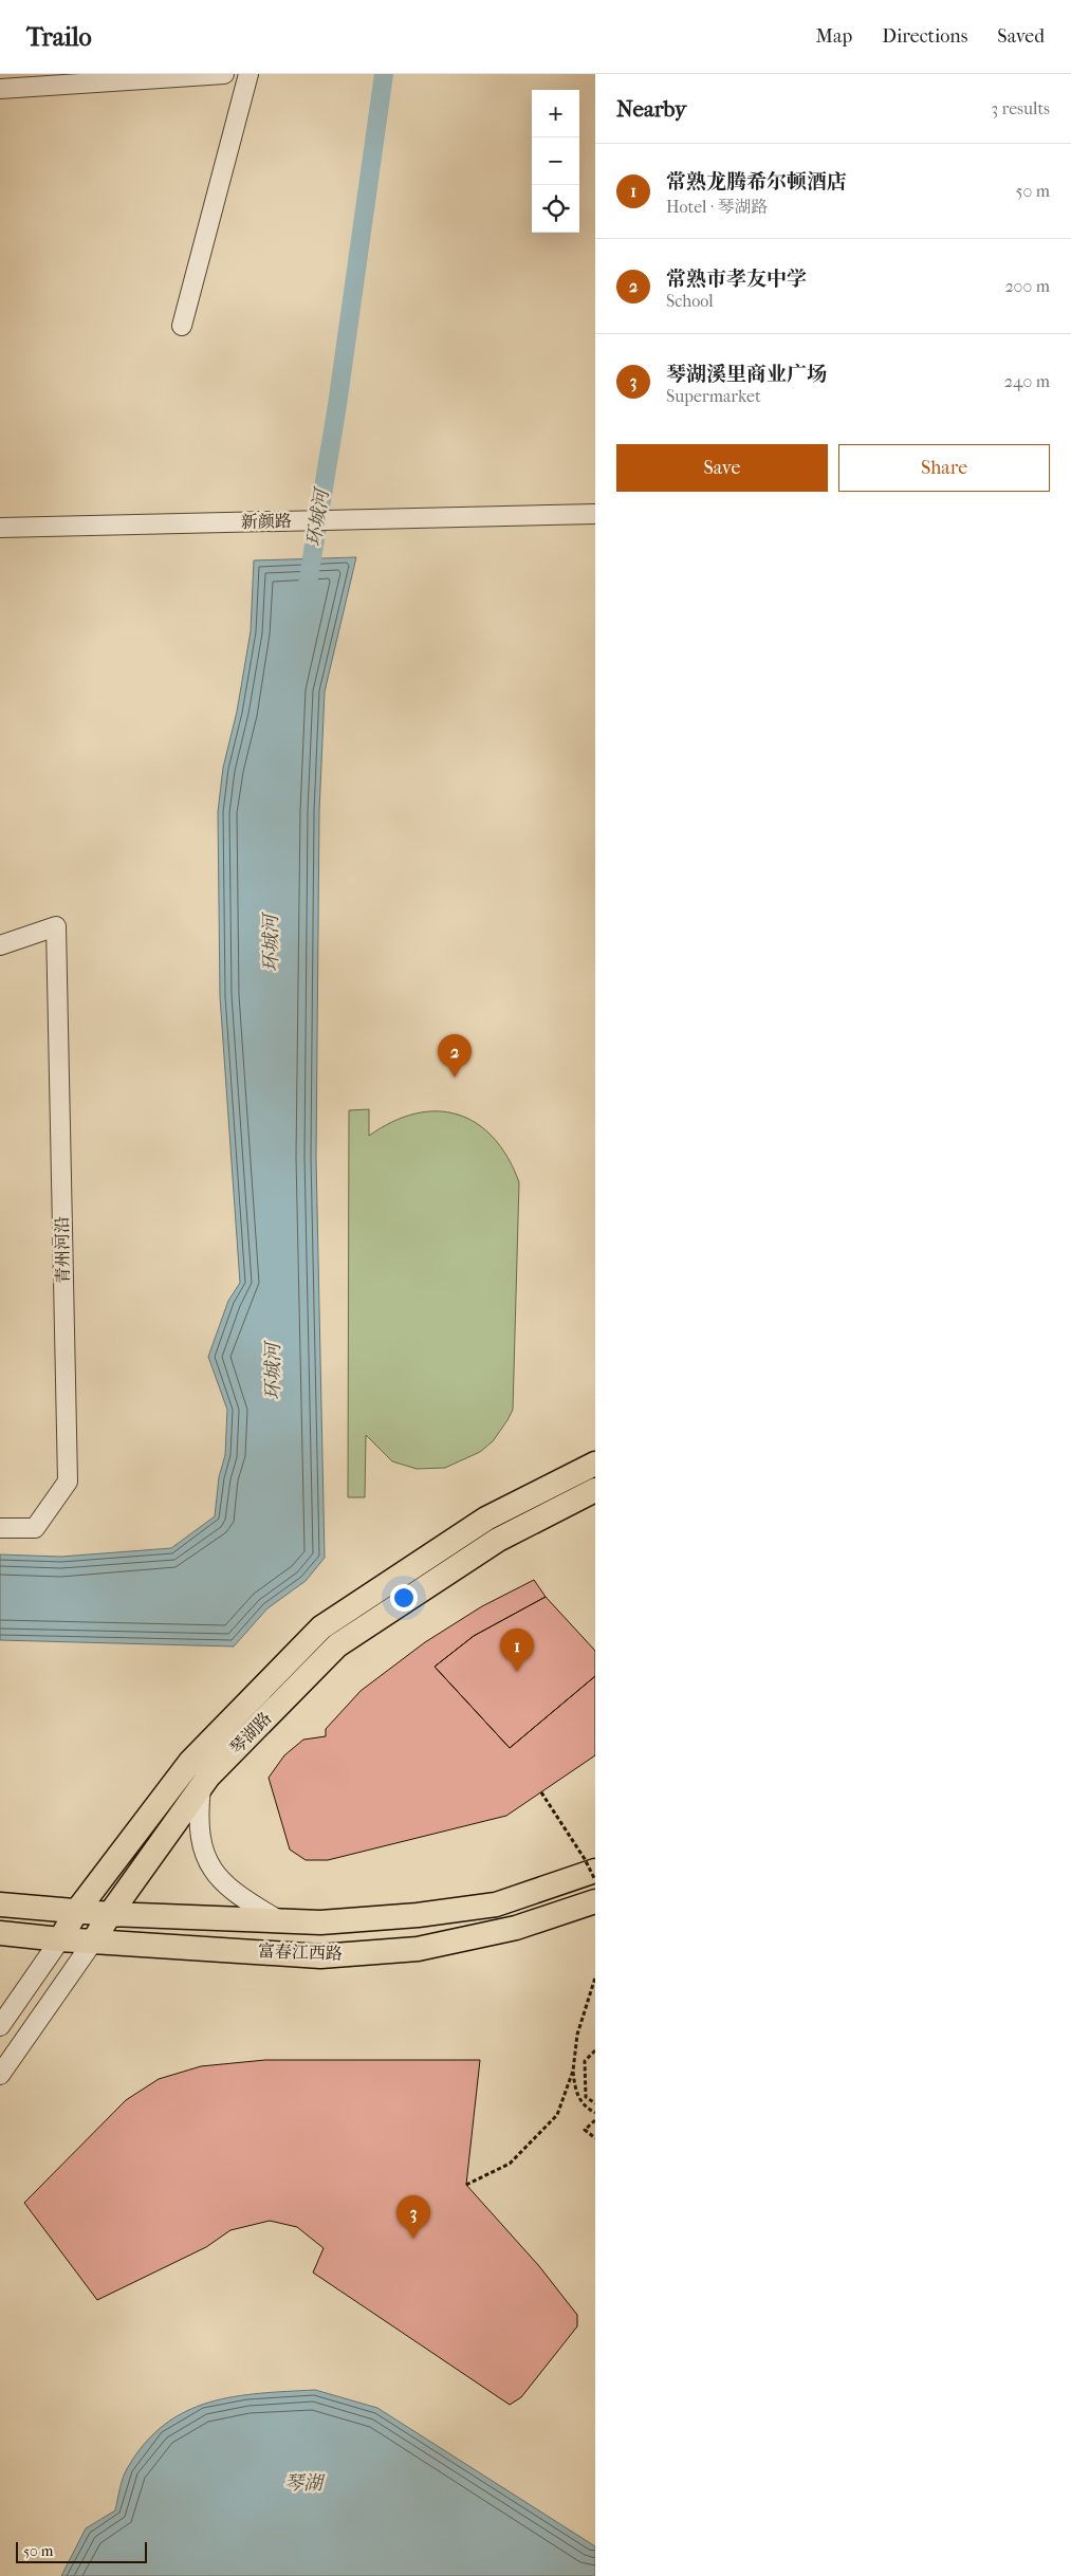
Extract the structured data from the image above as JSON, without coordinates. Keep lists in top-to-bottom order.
{
  "streets": {
    "main road": ["琴湖路", "富春江西路"],
    "street": ["新颜路", "青州河沿"]
  },
  "crossings": [
    ["琴湖路", "富春江西路"]
  ],
  "water": ["环城河", "琴湖"],
  "scale_bar": "50 m",
  "page": {
    "header": "Trailo",
    "nav": ["Map", "Directions", "Saved"],
    "heading": ["Nearby", "3 results"],
    "map_buttons": ["+", "−"],
    "list": [
      {
        "mark": "1",
        "name": "常熟龙腾希尔顿酒店",
        "note": "Hotel · 琴湖路",
        "value": "50 m"
      },
      {
        "mark": "2",
        "name": "常熟市孝友中学",
        "note": "School",
        "value": "200 m"
      },
      {
        "mark": "3",
        "name": "琴湖溪里商业广场",
        "note": "Supermarket",
        "value": "240 m"
      }
    ],
    "buttons": ["Save", "Share"],
    "pins": ["2", "1", "3"],
    "scale": "50 m"
  }
}
